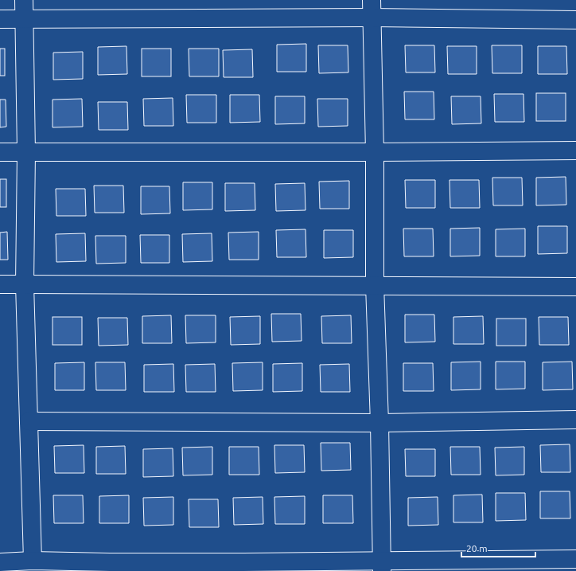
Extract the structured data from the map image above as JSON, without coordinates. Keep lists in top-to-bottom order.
{
  "scale_bar": "20 m"
}
